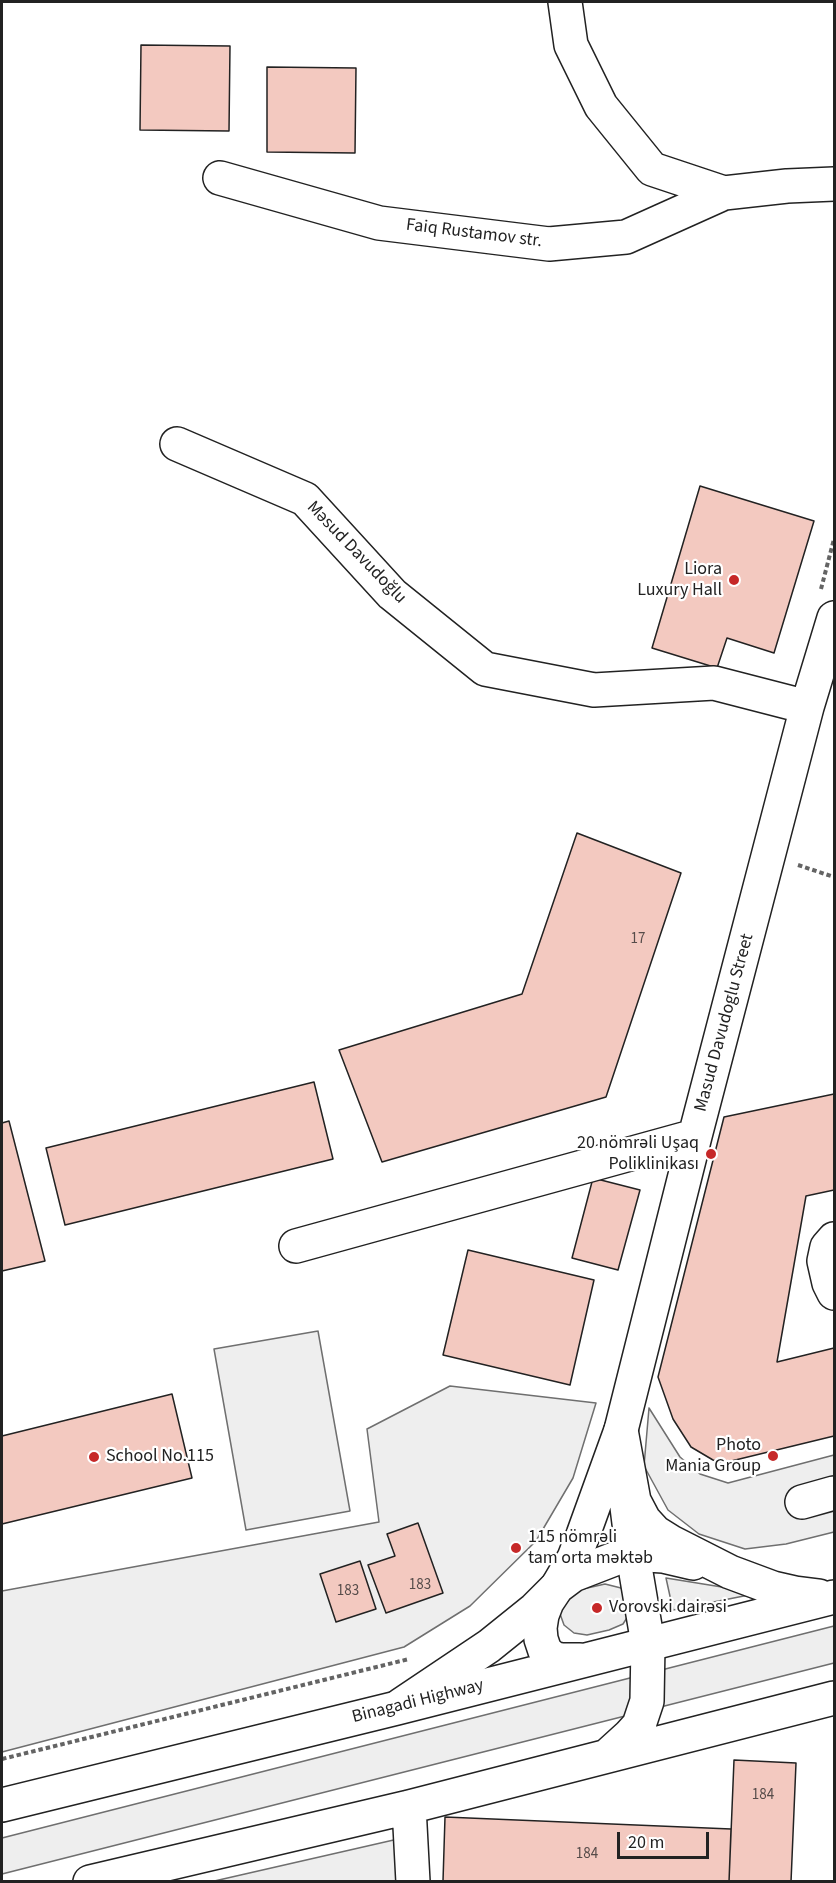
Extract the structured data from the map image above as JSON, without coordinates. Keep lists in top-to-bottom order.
{
  "streets": {
    "street": [
      "Faiq Rustamov str.",
      "Məsud Davudoğlu",
      "Masud Davudoglu Street",
      "Binagadi Highway"
    ]
  },
  "crossings": [
    ["Məsud Davudoğlu", "Masud Davudoglu Street"]
  ],
  "places": [
    "Liora Luxury Hall",
    "20 nömrəli Uşaq Poliklinikası",
    "Photo Mania Group",
    "School No.115",
    "115 nömrəli tam orta məktəb",
    "Vorovski dairəsi"
  ],
  "house_numbers": [
    "17",
    "183",
    "183",
    "184",
    "184"
  ],
  "scale_bar": "20 m"
}
